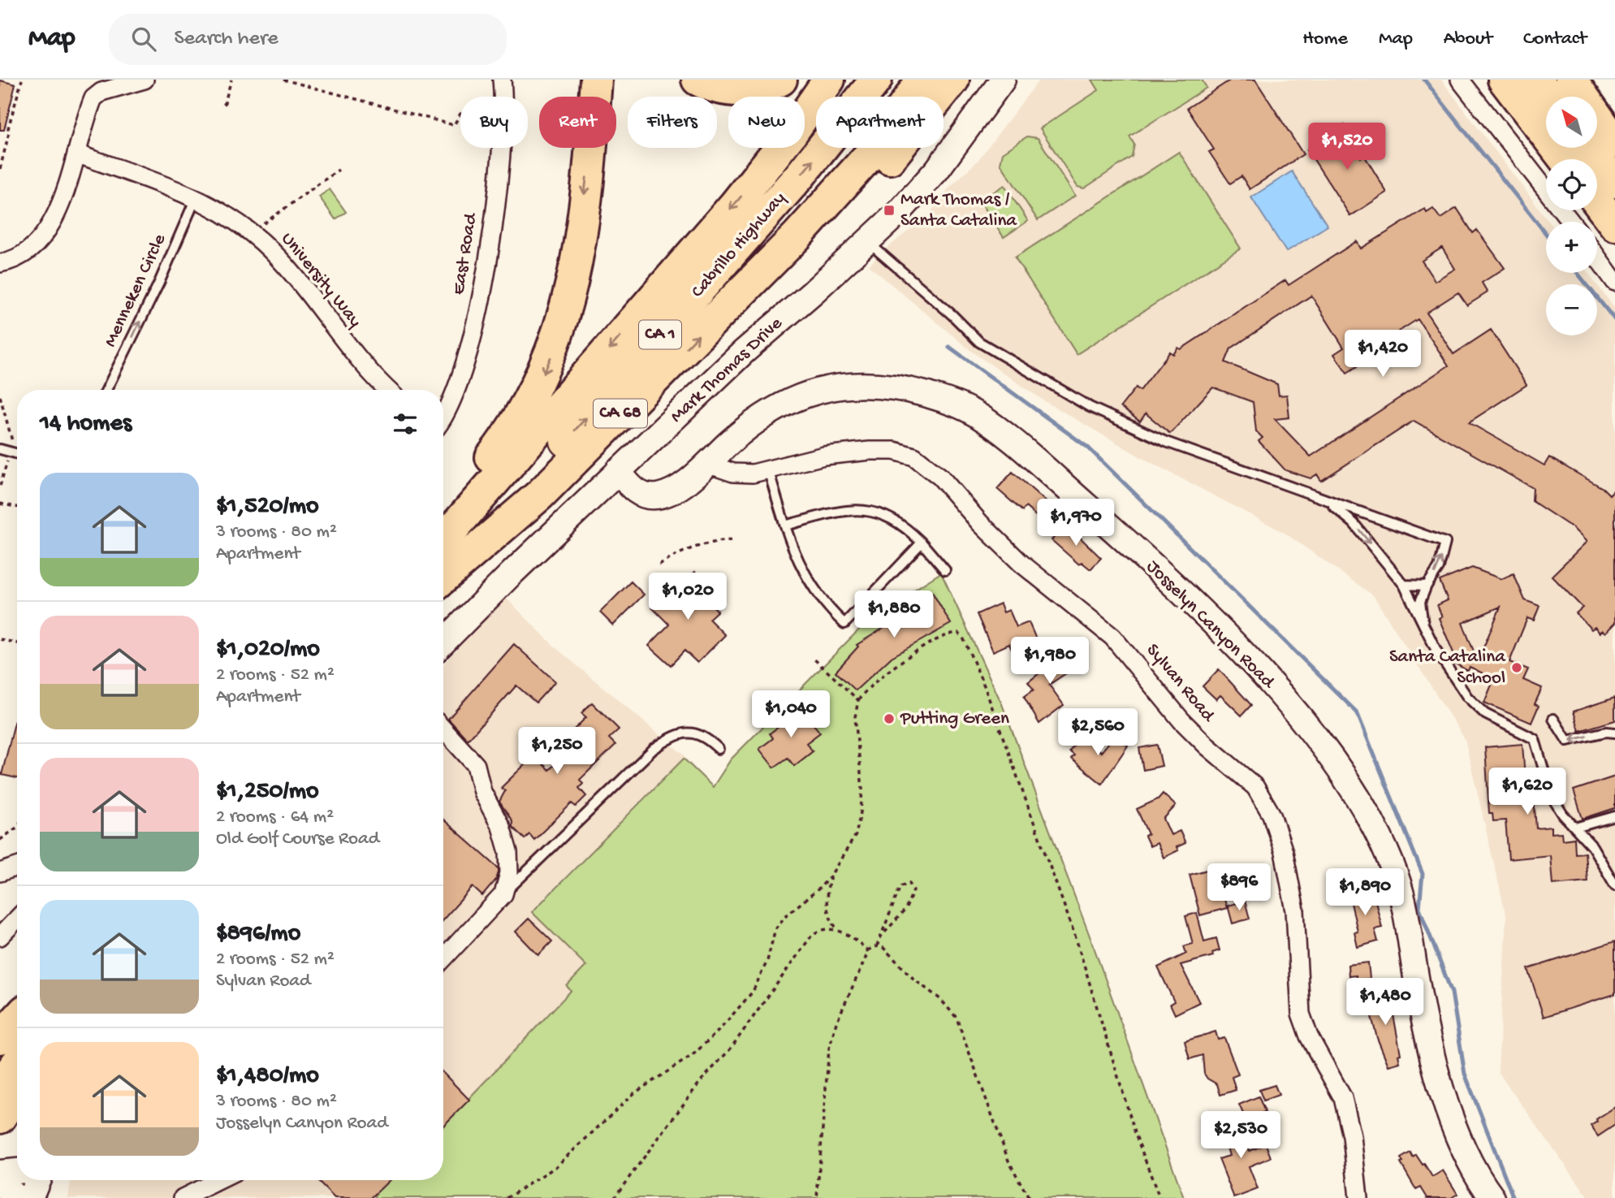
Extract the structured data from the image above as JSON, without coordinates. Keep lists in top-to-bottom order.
{
  "streets": {
    "highway": ["Cabrillo Highway", "CA 1", "CA 68"],
    "street": [
      "East Road",
      "University Way",
      "Mark Thomas Drive",
      "Josselyn Canyon Road",
      "Sylvan Road"
    ],
    "lane": ["Menneken Circle"]
  },
  "crossings": [
    ["University Way", "Menneken Circle"],
    ["Mark Thomas Drive", "Josselyn Canyon Road"],
    ["Josselyn Canyon Road", "Sylvan Road"]
  ],
  "one_way": ["Menneken Circle"],
  "places": {
    "transit": ["Mark Thomas / Santa Catalina"],
    "other": ["Santa Catalina School", "Putting Green"]
  },
  "north": "top left",
  "page": {
    "header": "Map",
    "search": "Search here",
    "nav": [
      "Home",
      "Map",
      "About",
      "Contact"
    ],
    "map_buttons": ["+", "−"],
    "chip": [
      "Buy",
      "Rent",
      "Filters",
      "New",
      "Apartment"
    ],
    "price": [
      "$1,520",
      "$1,420",
      "$1,970",
      "$1,020",
      "$1,880",
      "$1,980",
      "$1,040",
      "$2,560",
      "$1,250",
      "$1,620",
      "$896",
      "$1,890",
      "$1,480",
      "$2,530"
    ],
    "heading": "14 homes",
    "list": [
      {
        "name": "$1,520/mo",
        "note": "3 rooms · 80 m² · Apartment"
      },
      {
        "name": "$1,020/mo",
        "note": "2 rooms · 52 m² · Apartment"
      },
      {
        "name": "$1,250/mo",
        "note": "2 rooms · 64 m² · Old Golf Course Road"
      },
      {
        "name": "$896/mo",
        "note": "2 rooms · 52 m² · Sylvan Road"
      },
      {
        "name": "$1,480/mo",
        "note": "3 rooms · 80 m² · Josselyn Canyon Road"
      }
    ]
  }
}
